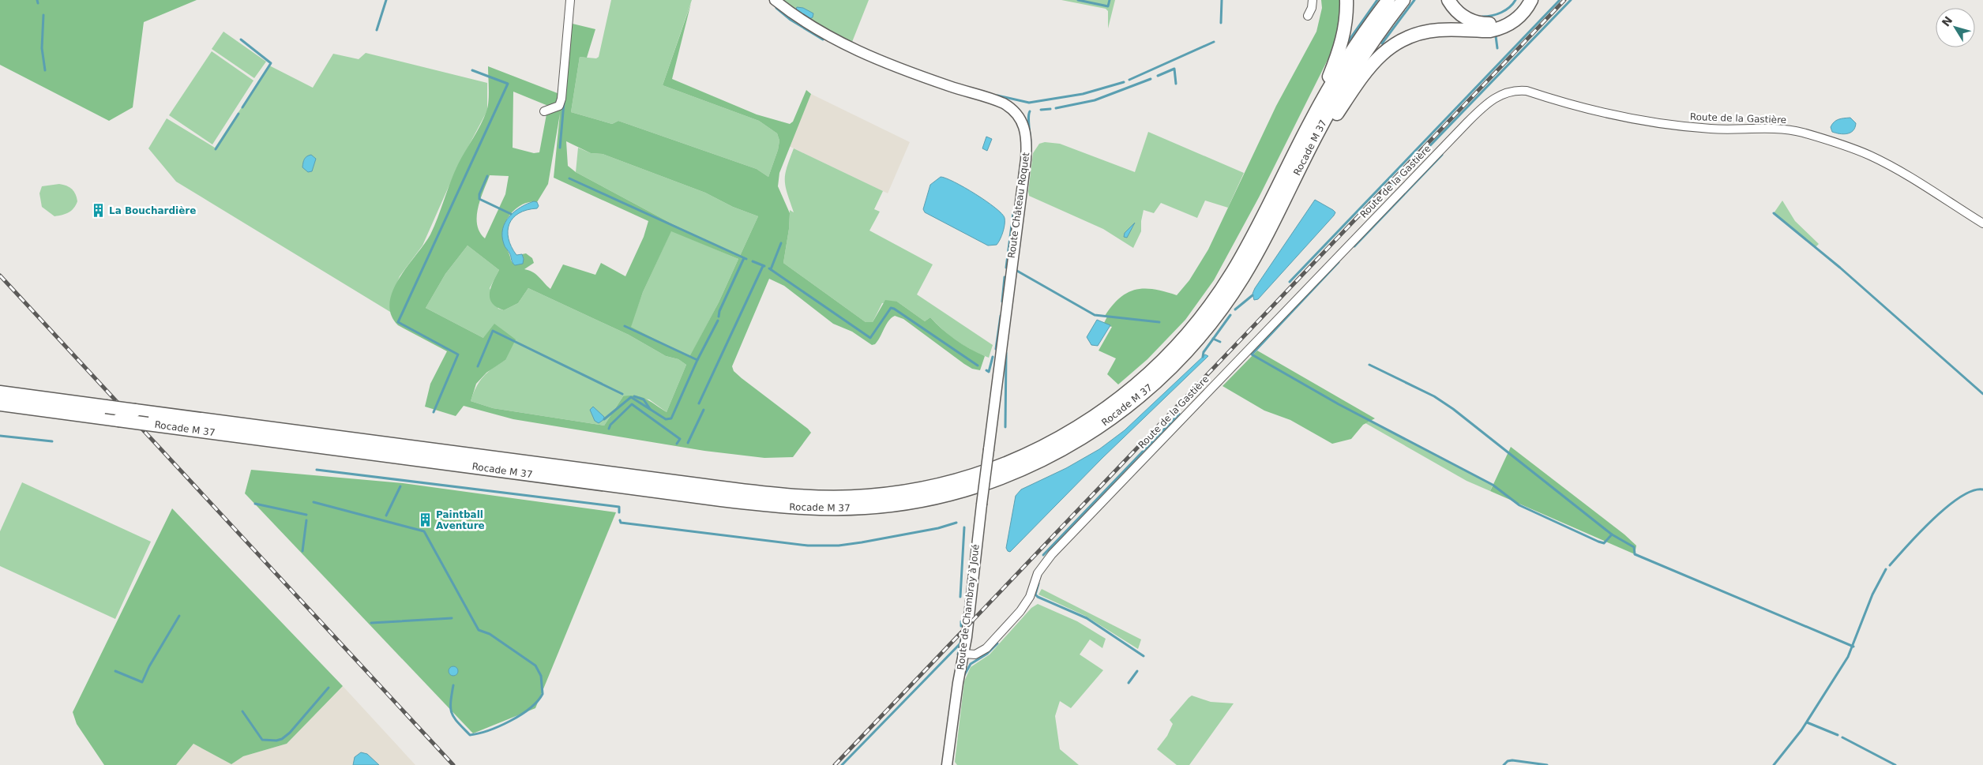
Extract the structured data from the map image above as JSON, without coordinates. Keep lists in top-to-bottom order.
{
  "streets": {
    "highway": ["Rocade M 37"],
    "street": ["Route de la Gastière", "Route Château Roquet", "Route de Chambray à Joué"]
  },
  "crossings": [
    ["Route de la Gastière", "Route de Chambray à Joué"],
    ["Route Château Roquet", "Route de Chambray à Joué"]
  ],
  "places": {
    "building": ["La Bouchardière", "Paintball Aventure"]
  },
  "north": "top left"
}
